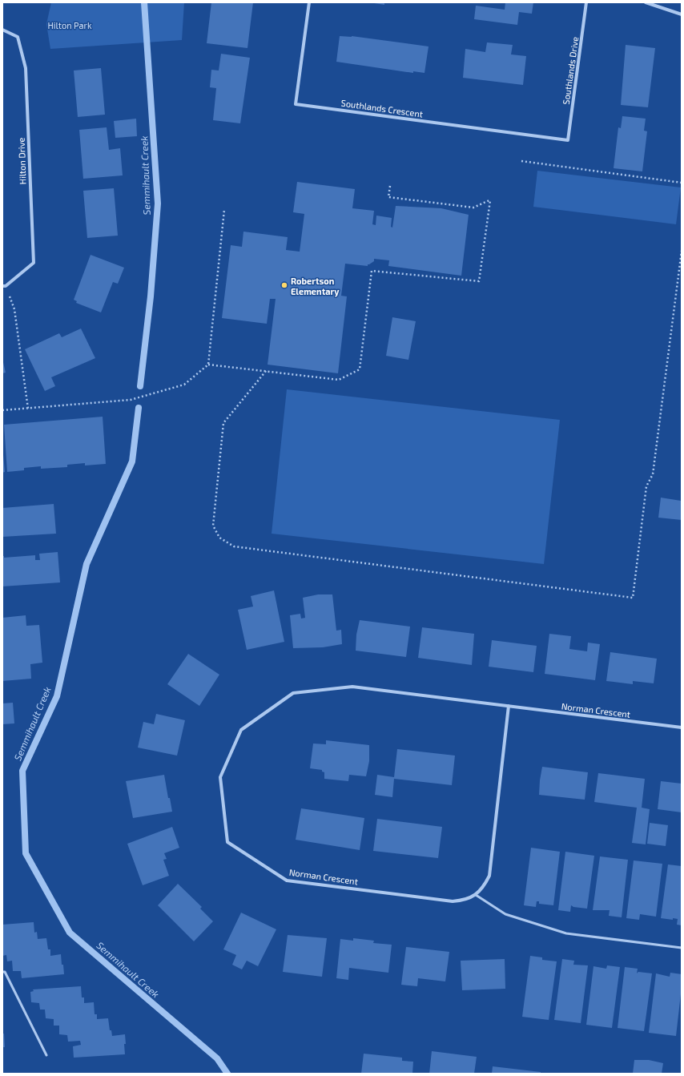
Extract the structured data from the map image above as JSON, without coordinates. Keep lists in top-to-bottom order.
{
  "streets": {
    "street": [
      "Southlands Drive",
      "Southlands Crescent",
      "Hilton Drive",
      "Norman Crescent"
    ]
  },
  "crossings": [
    ["Southlands Drive", "Southlands Crescent"]
  ],
  "water": ["Semmihault Creek"],
  "parks": ["Hilton Park"],
  "places": ["Robertson Elementary"]
}
